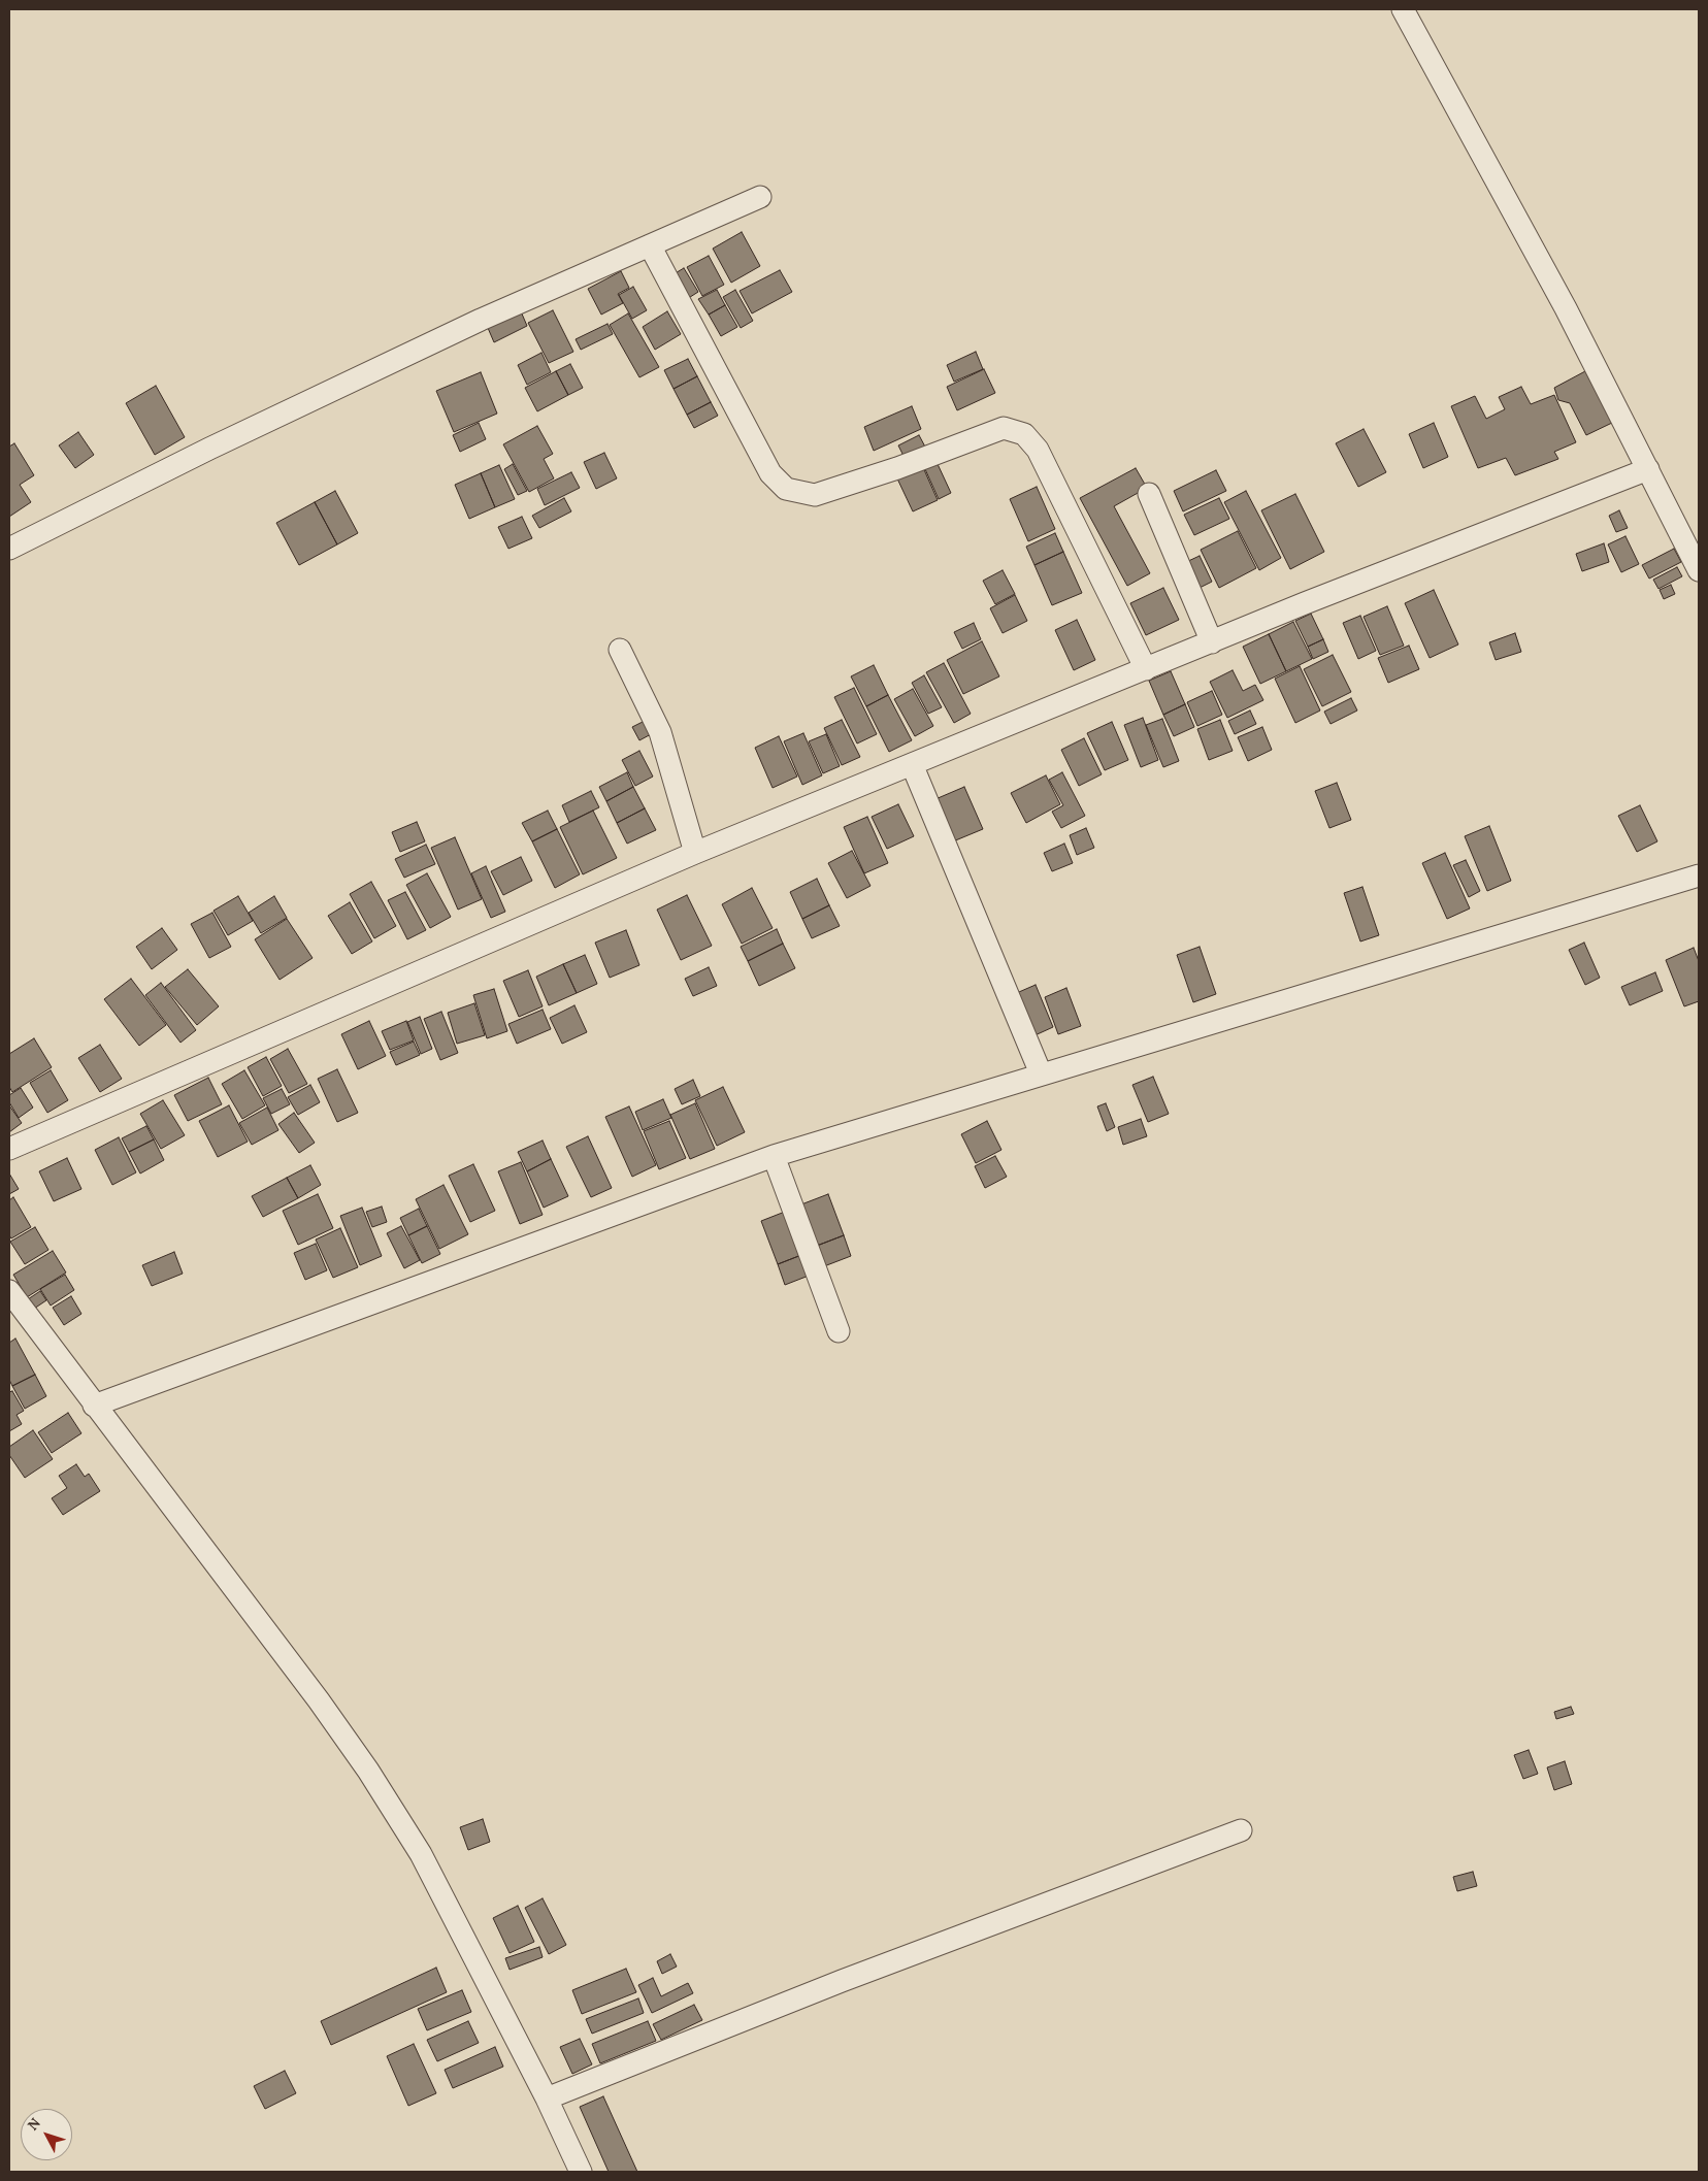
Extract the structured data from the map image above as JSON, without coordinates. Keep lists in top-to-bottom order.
{
  "north": "top left"
}
